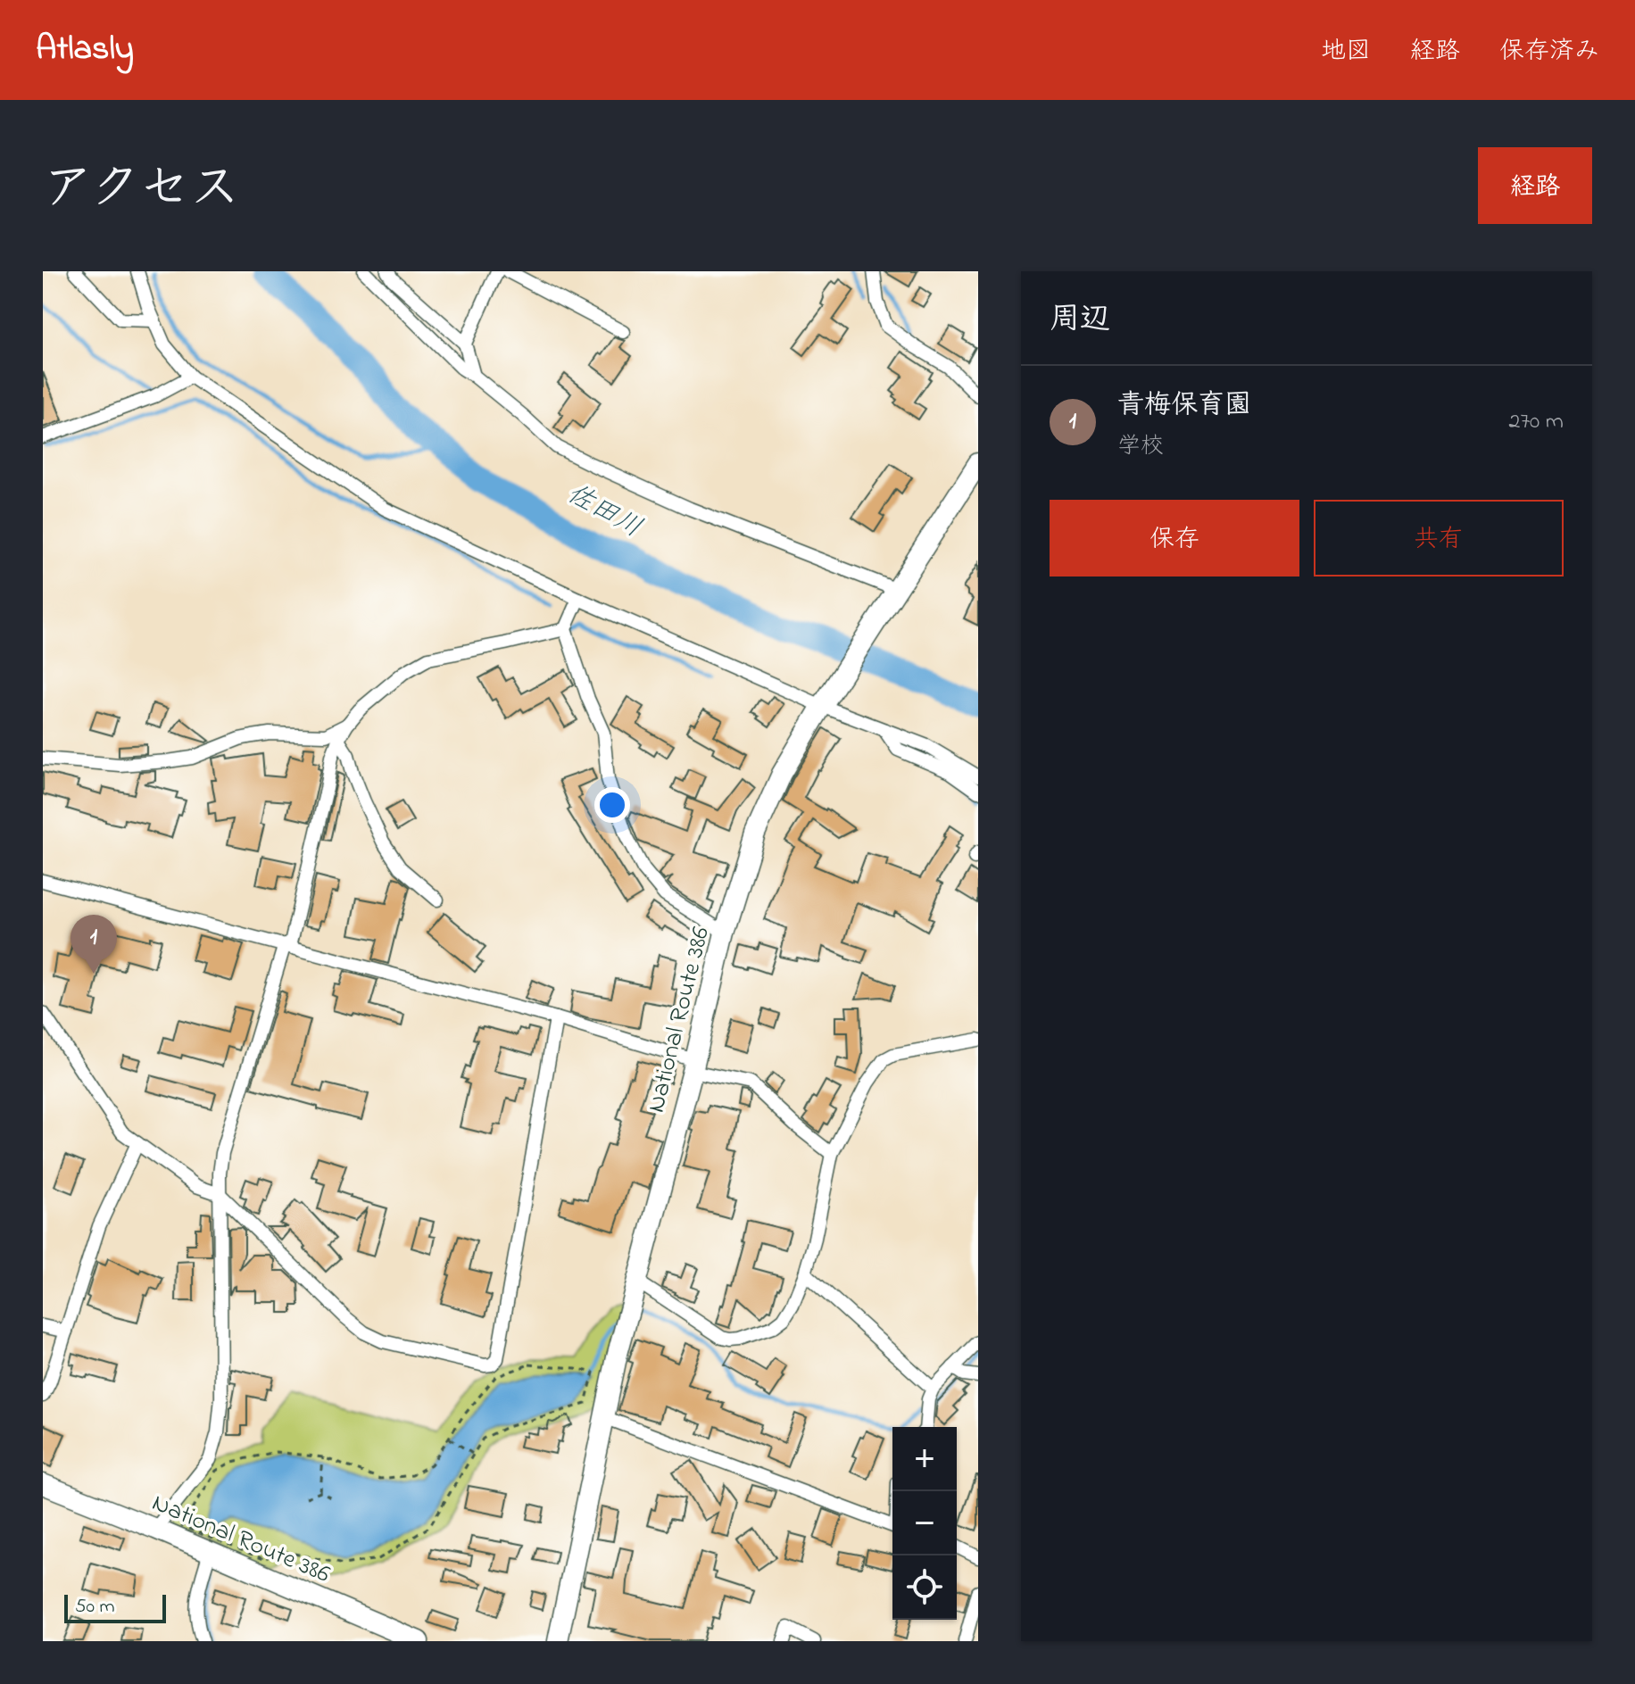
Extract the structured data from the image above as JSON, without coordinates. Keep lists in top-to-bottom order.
{
  "streets": {
    "highway": ["National Route 386"]
  },
  "water": ["佐田川"],
  "scale_bar": "50 m",
  "page": {
    "header": "Atlasly",
    "nav": ["地図", "経路", "保存済み"],
    "title": "アクセス",
    "buttons": [
      "経路",
      ["保存", "共有"]
    ],
    "heading": "周辺",
    "list": [
      {
        "mark": "1",
        "name": "青梅保育園",
        "note": "学校",
        "value": "270 m"
      }
    ],
    "pins": "1",
    "map_buttons": ["+", "−"],
    "scale": "50 m"
  }
}
